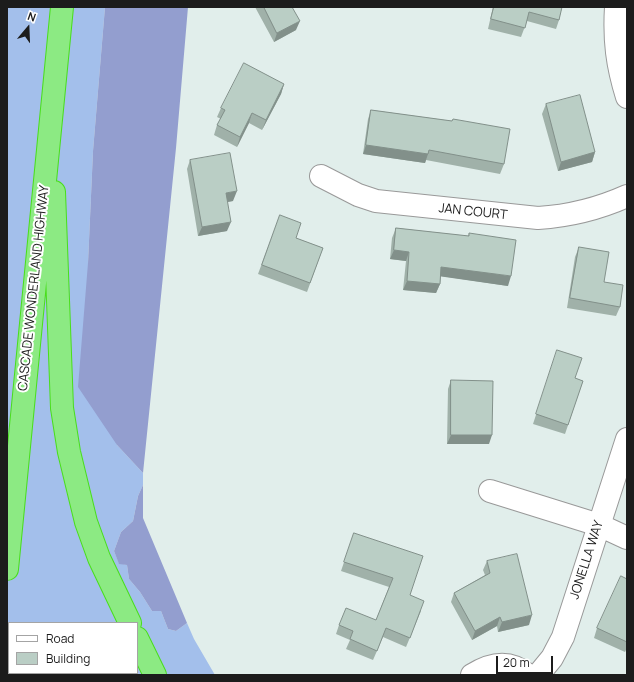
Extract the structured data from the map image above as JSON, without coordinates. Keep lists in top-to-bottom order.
{
  "streets": {
    "highway": ["CASCADE WONDERLAND HIGHWAY"],
    "street": ["JAN COURT", "JONELLA WAY"]
  },
  "legend": ["Road", "Building"],
  "scale_bar": "20 m",
  "north": "top"
}
